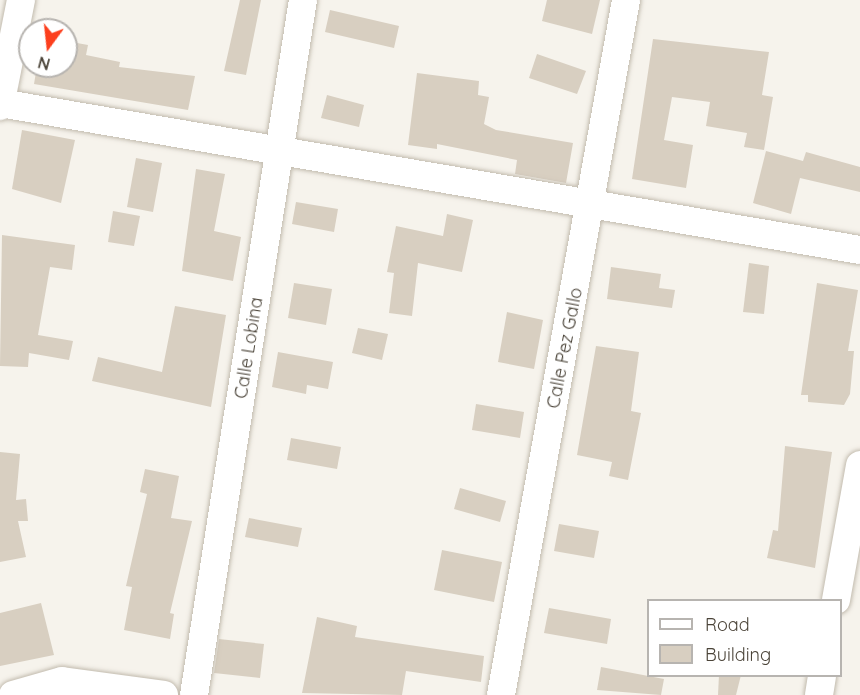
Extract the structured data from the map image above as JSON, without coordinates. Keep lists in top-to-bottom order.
{
  "streets": {
    "street": ["Calle Lobina", "Calle Pez Gallo"]
  },
  "legend": ["Road", "Building"],
  "north": "bottom"
}
